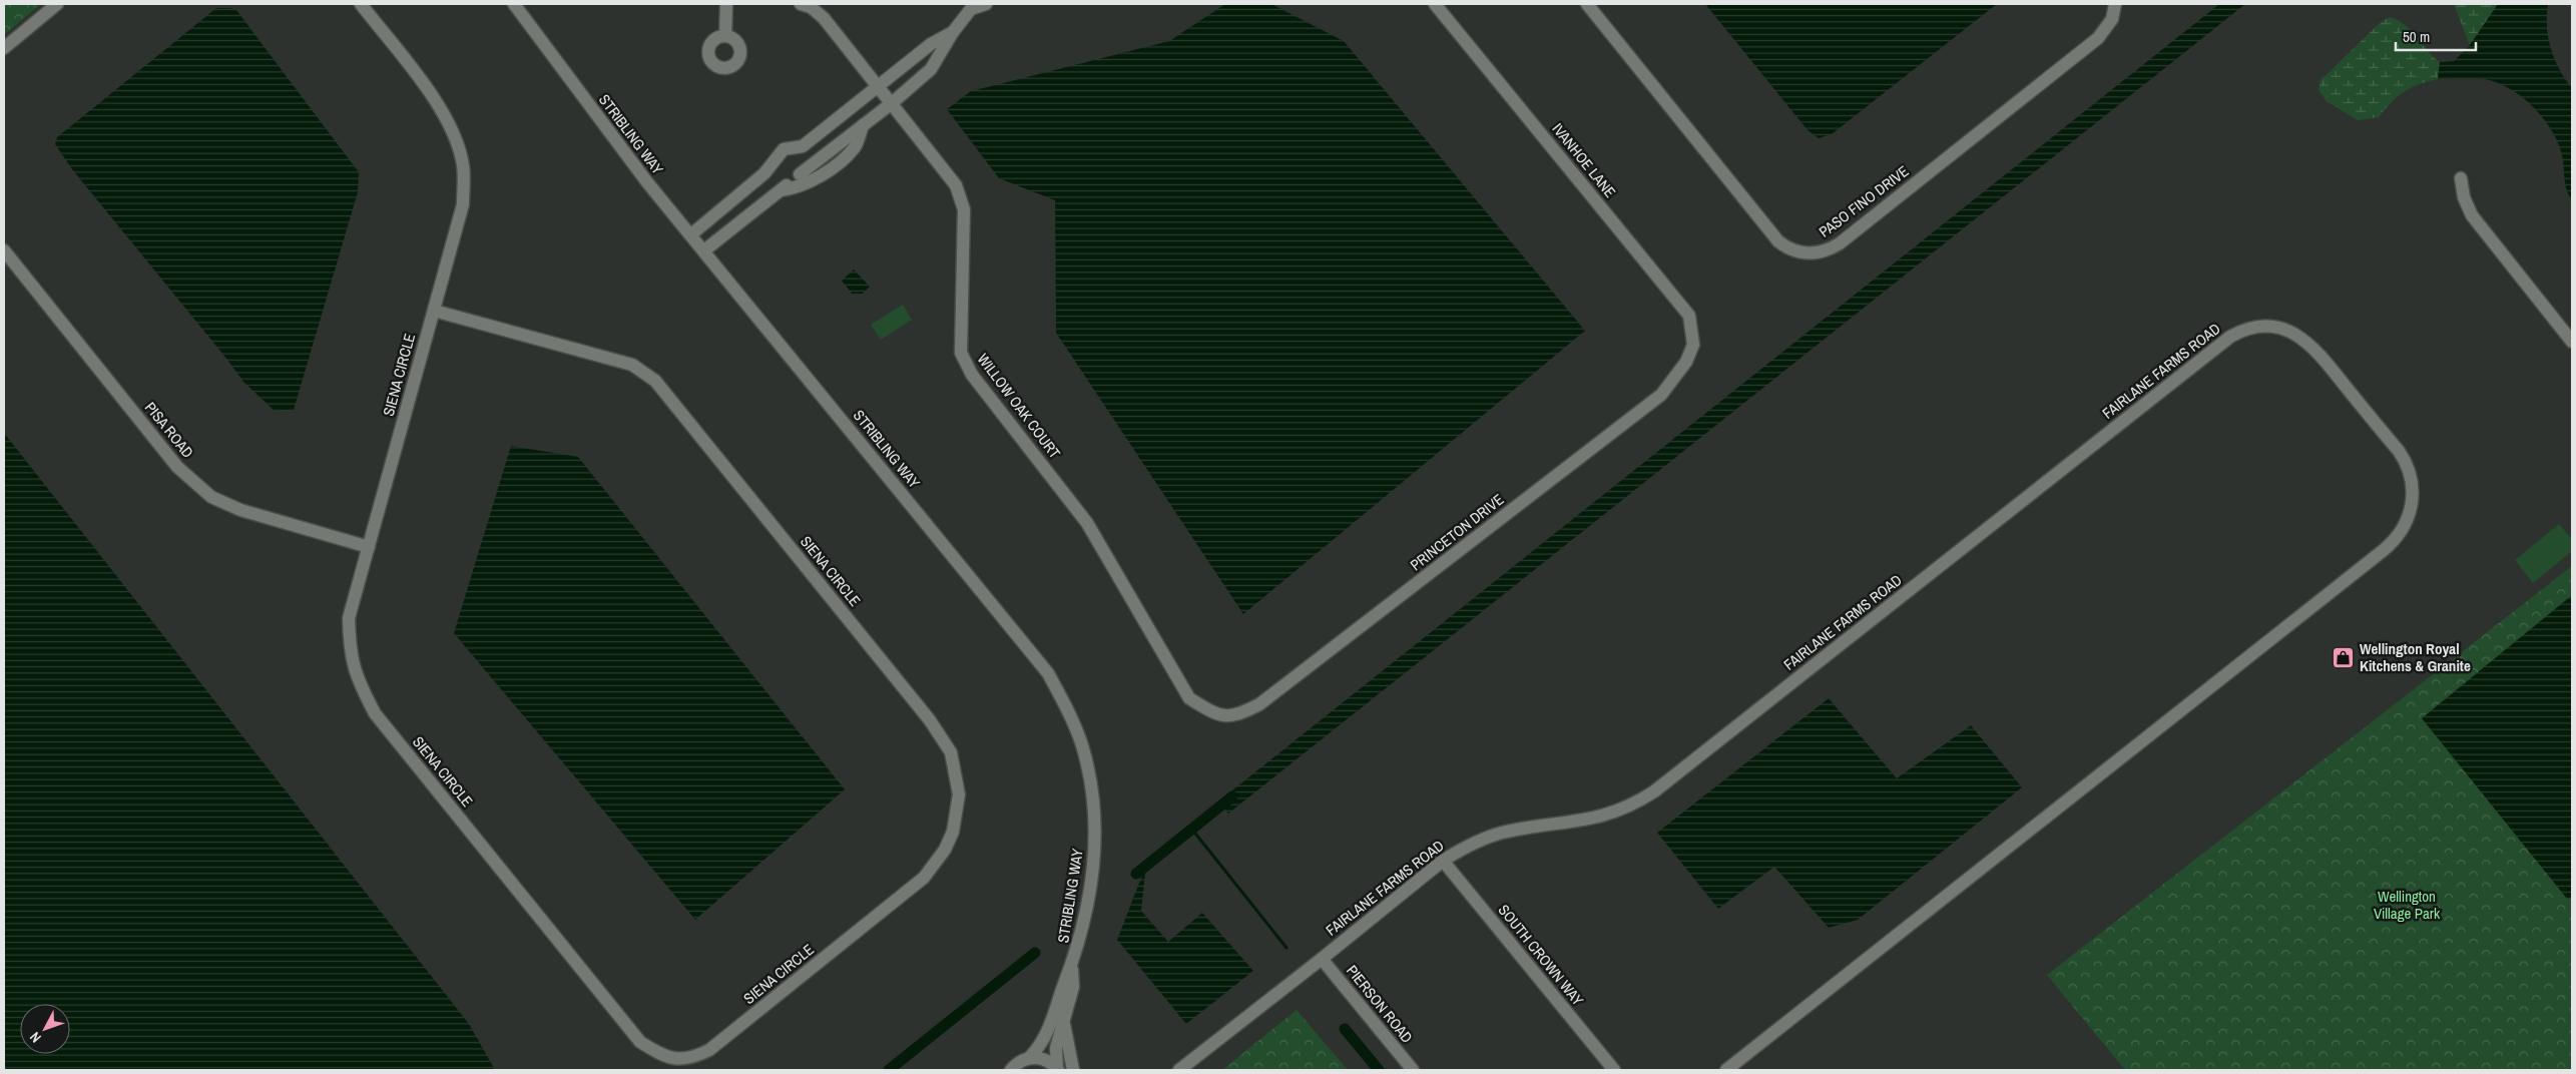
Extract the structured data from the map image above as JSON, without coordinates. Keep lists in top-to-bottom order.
{
  "streets": {
    "street": [
      "STRIBLING WAY",
      "IVANHOE LANE",
      "PASO FINO DRIVE",
      "FAIRLANE FARMS ROAD",
      "SIENA CIRCLE",
      "WILLOW OAK COURT",
      "PISA ROAD",
      "PRINCETON DRIVE",
      "SOUTH CROWN WAY",
      "PIERSON ROAD"
    ]
  },
  "crossings": [
    ["IVANHOE LANE", "PRINCETON DRIVE"],
    ["FAIRLANE FARMS ROAD", "SOUTH CROWN WAY"],
    ["FAIRLANE FARMS ROAD", "PIERSON ROAD"],
    ["SIENA CIRCLE", "PISA ROAD"],
    ["WILLOW OAK COURT", "PRINCETON DRIVE"]
  ],
  "parks": ["Wellington Village Park"],
  "places": {
    "shop": ["Wellington Royal Kitchens & Granite"]
  },
  "scale_bar": "50 m",
  "north": "bottom left"
}
